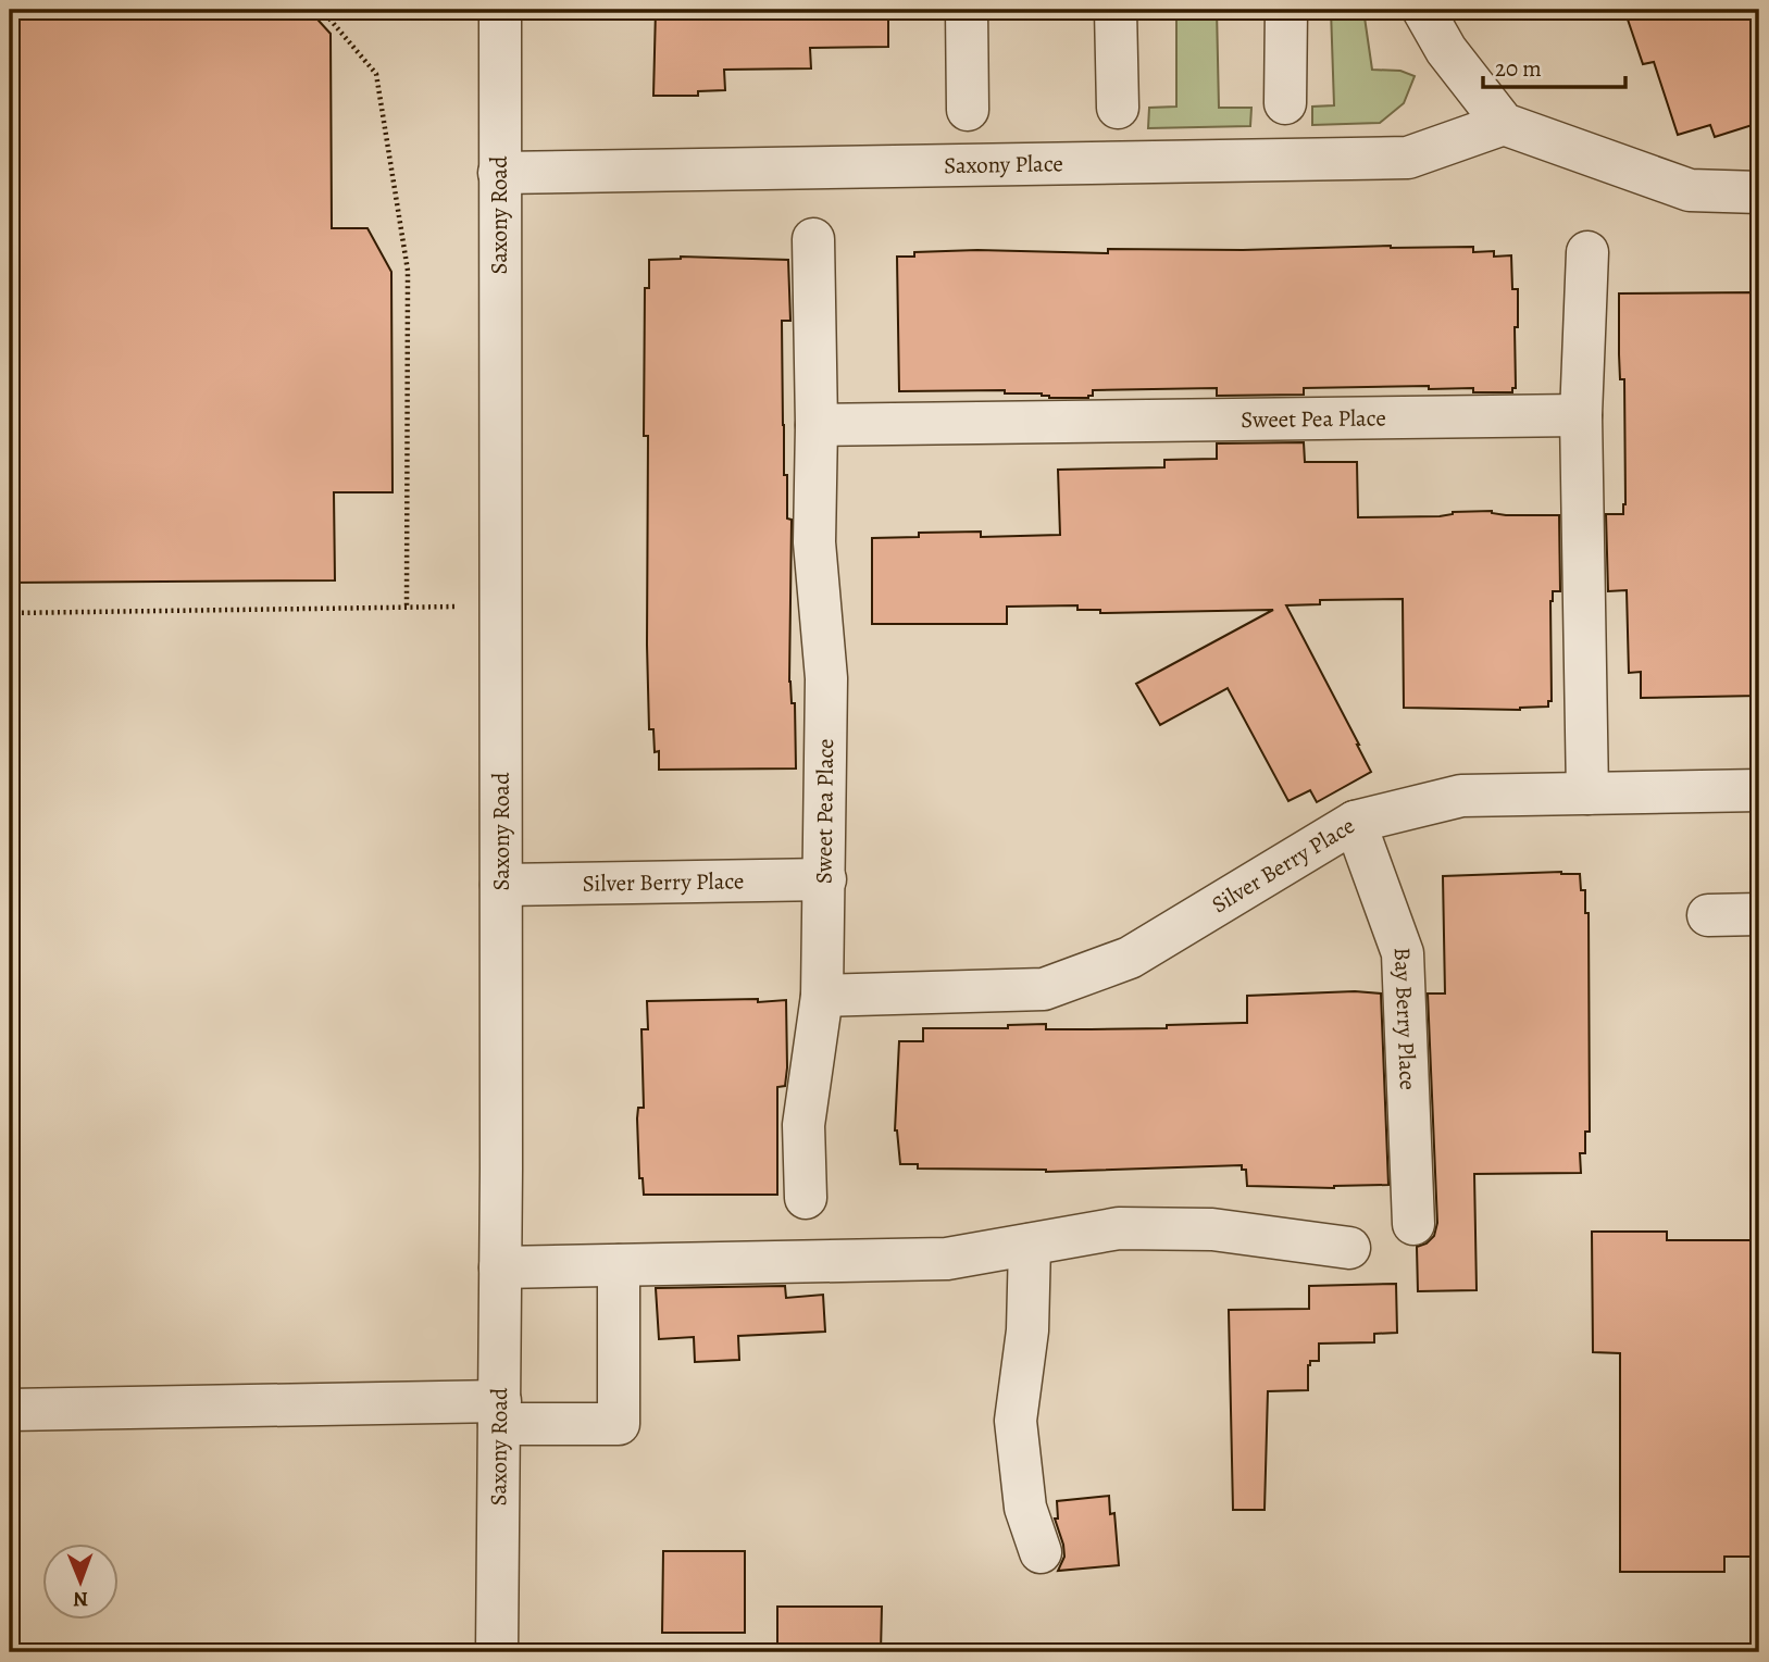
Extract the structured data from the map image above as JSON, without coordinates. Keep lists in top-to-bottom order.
{
  "streets": {
    "street": [
      "Saxony Place",
      "Saxony Road",
      "Sweet Pea Place",
      "Silver Berry Place",
      "Bay Berry Place"
    ]
  },
  "crossings": [
    ["Saxony Place", "Saxony Road"],
    ["Saxony Road", "Silver Berry Place"],
    ["Sweet Pea Place", "Silver Berry Place"],
    ["Silver Berry Place", "Bay Berry Place"]
  ],
  "scale_bar": "20 m",
  "north": "bottom"
}
